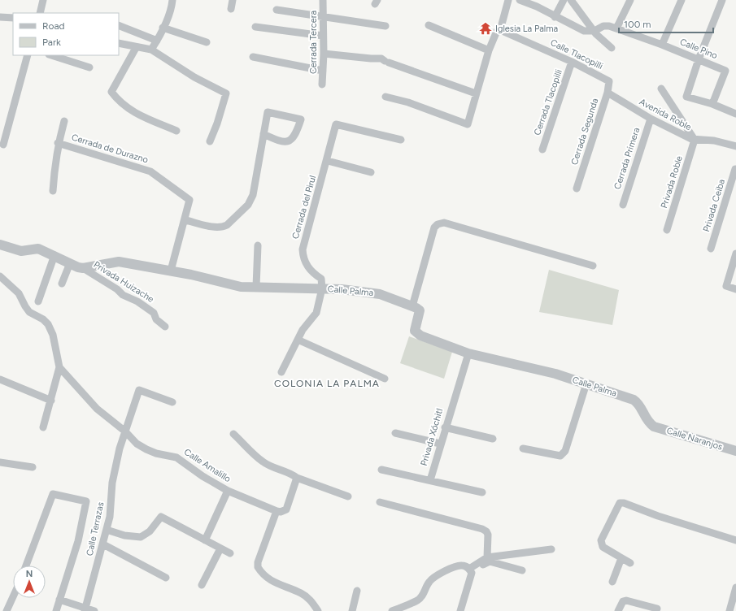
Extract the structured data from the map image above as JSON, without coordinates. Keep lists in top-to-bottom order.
{
  "streets": {
    "street": [
      "Cerrada Tercera",
      "Calle Pino",
      "Calle Tlacopilli",
      "Cerrada Tlacopilli",
      "Avenida Roble",
      "Cerrada Segunda",
      "Cerrada de Durazno",
      "Cerrada Primera",
      "Privada Roble",
      "Privada Ceiba",
      "Cerrada del Pirul",
      "Privada Huizache",
      "Calle Palma",
      "Privada Xóchitl",
      "Calle Naranjos",
      "Calle Amalillo",
      "Calle Terrazas"
    ]
  },
  "crossings": [
    ["Calle Tlacopilli", "Cerrada Tlacopilli"],
    ["Calle Tlacopilli", "Cerrada Segunda"],
    ["Avenida Roble", "Cerrada Segunda"],
    ["Avenida Roble", "Cerrada Primera"],
    ["Avenida Roble", "Privada Roble"],
    ["Cerrada de Durazno", "Calle Palma"],
    ["Cerrada del Pirul", "Calle Palma"],
    ["Privada Huizache", "Calle Palma"],
    ["Calle Palma", "Privada Xóchitl"],
    ["Calle Palma", "Calle Naranjos"],
    ["Calle Amalillo", "Calle Terrazas"]
  ],
  "districts": ["COLONIA LA PALMA"],
  "places": {
    "temple": ["Iglesia La Palma"]
  },
  "legend": ["Road", "Park"],
  "scale_bar": "100 m",
  "north": "top"
}
